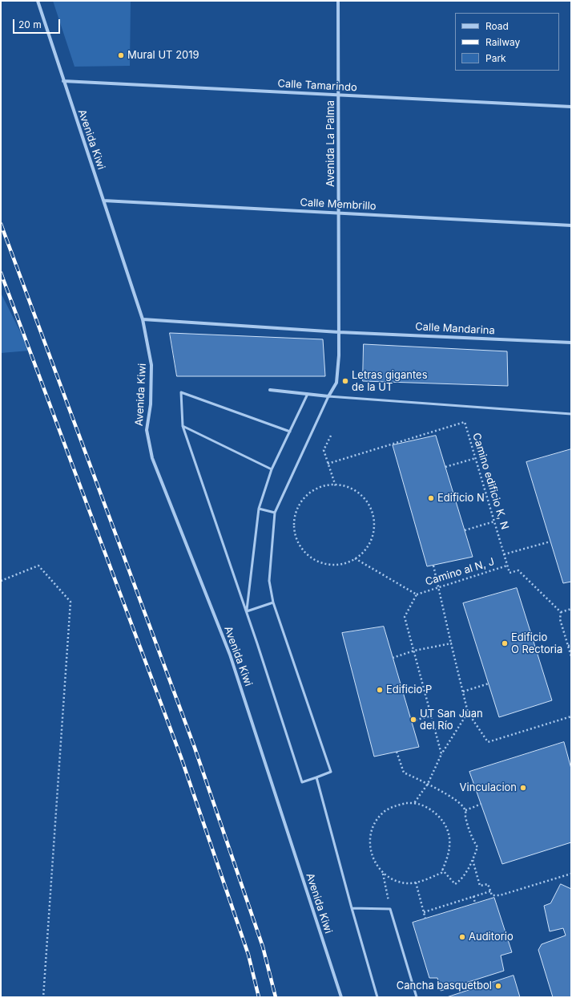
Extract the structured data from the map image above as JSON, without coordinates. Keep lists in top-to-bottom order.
{
  "streets": {
    "street": [
      "Calle Tamarindo",
      "Avenida Kiwi",
      "Avenida La Palma",
      "Calle Membrillo",
      "Calle Mandarina"
    ],
    "path": ["Camino edificio K, N", "Camino al N, J"]
  },
  "crossings": [
    ["Calle Tamarindo", "Avenida Kiwi"],
    ["Calle Tamarindo", "Avenida La Palma"],
    ["Avenida Kiwi", "Calle Membrillo"],
    ["Avenida La Palma", "Calle Membrillo"],
    ["Avenida La Palma", "Calle Mandarina"],
    ["Camino edificio K, N", "Camino al N, J"]
  ],
  "places": [
    "Mural UT 2019",
    "Letras gigantes de la UT",
    "Edificio N",
    "Edificio O Rectoria",
    "Edificio P",
    "UT San Juan del Río",
    "Vinculacion",
    "Auditorio",
    "Cancha basquetbol"
  ],
  "legend": ["Road", "Railway", "Park"],
  "scale_bar": "20 m"
}
